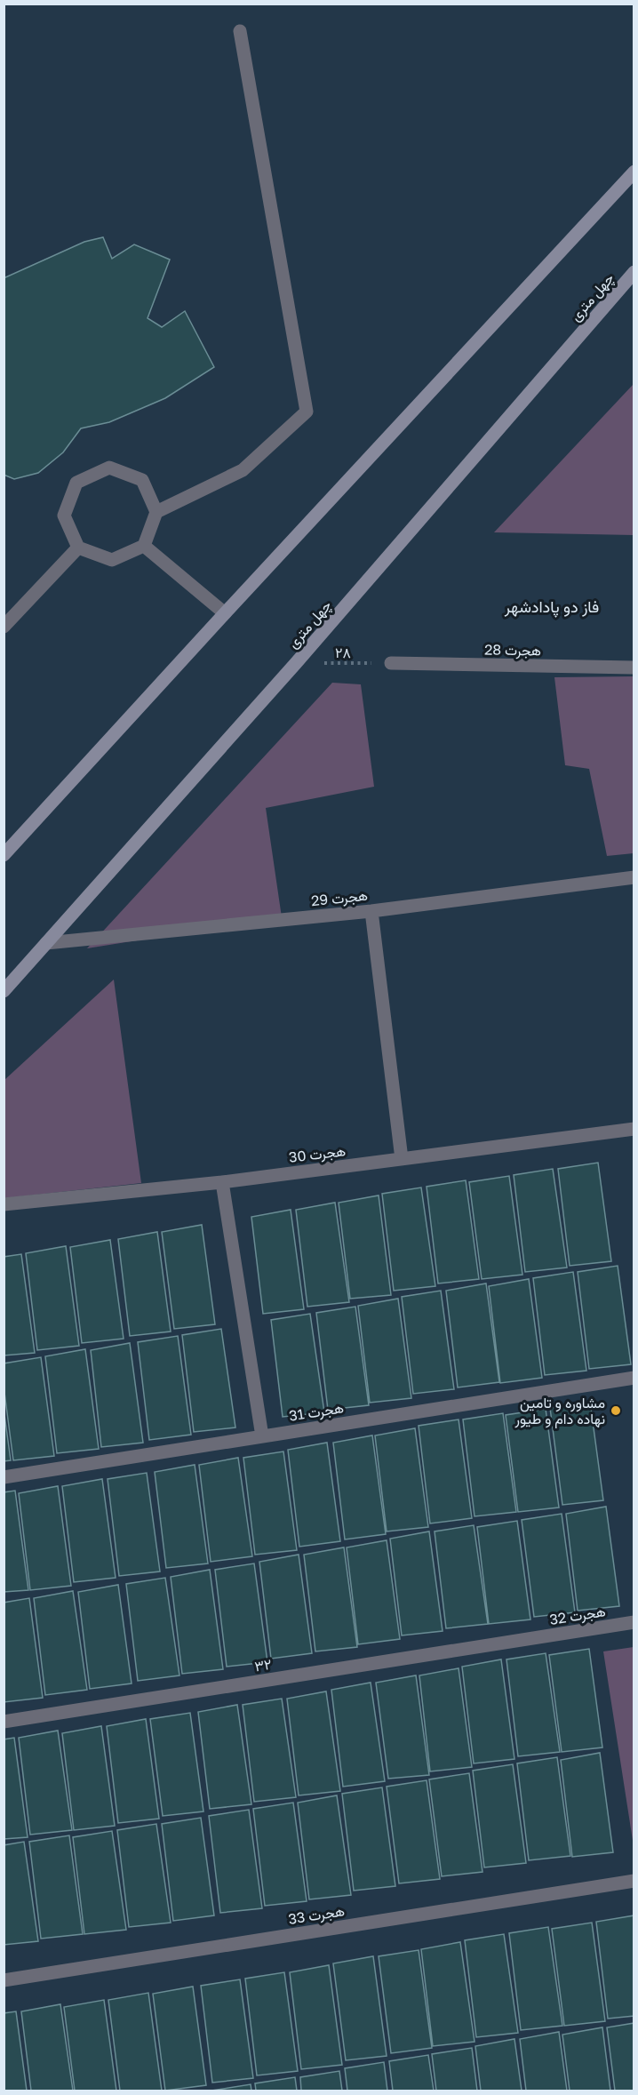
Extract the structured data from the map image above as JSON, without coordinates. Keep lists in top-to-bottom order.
{
  "streets": {
    "main road": ["چهل متری"],
    "street": [
      "هجرت 28",
      "هجرت 29",
      "هجرت 30",
      "هجرت 31",
      "هجرت 32",
      "۳۲",
      "هجرت 33"
    ],
    "path": ["۲۸"]
  },
  "crossings": [
    ["چهل متری", "۲۸"],
    ["چهل متری", "هجرت 29"],
    ["هجرت 28", "۲۸"],
    ["هجرت 32", "۳۲"]
  ],
  "districts": ["فاز دو پادادشهر"],
  "places": ["مشاوره و تامین نهاده دام و طیور"]
}
